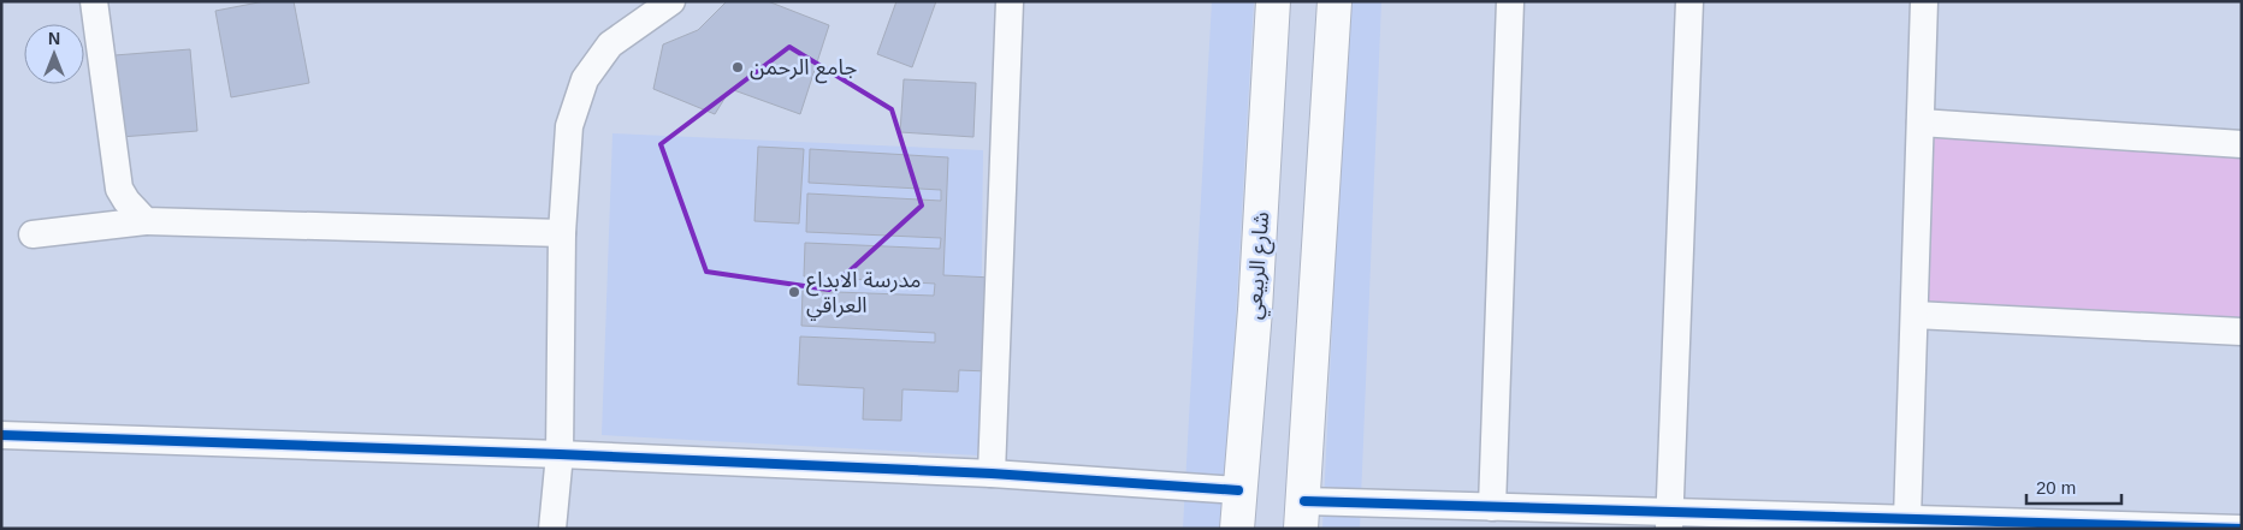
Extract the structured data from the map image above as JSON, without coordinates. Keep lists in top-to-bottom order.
{
  "streets": {
    "street": ["شارع الربيعي"]
  },
  "places": ["جامع الرحمن", "مدرسة الابداع العراقي"],
  "scale_bar": "20 m",
  "north": "top"
}
